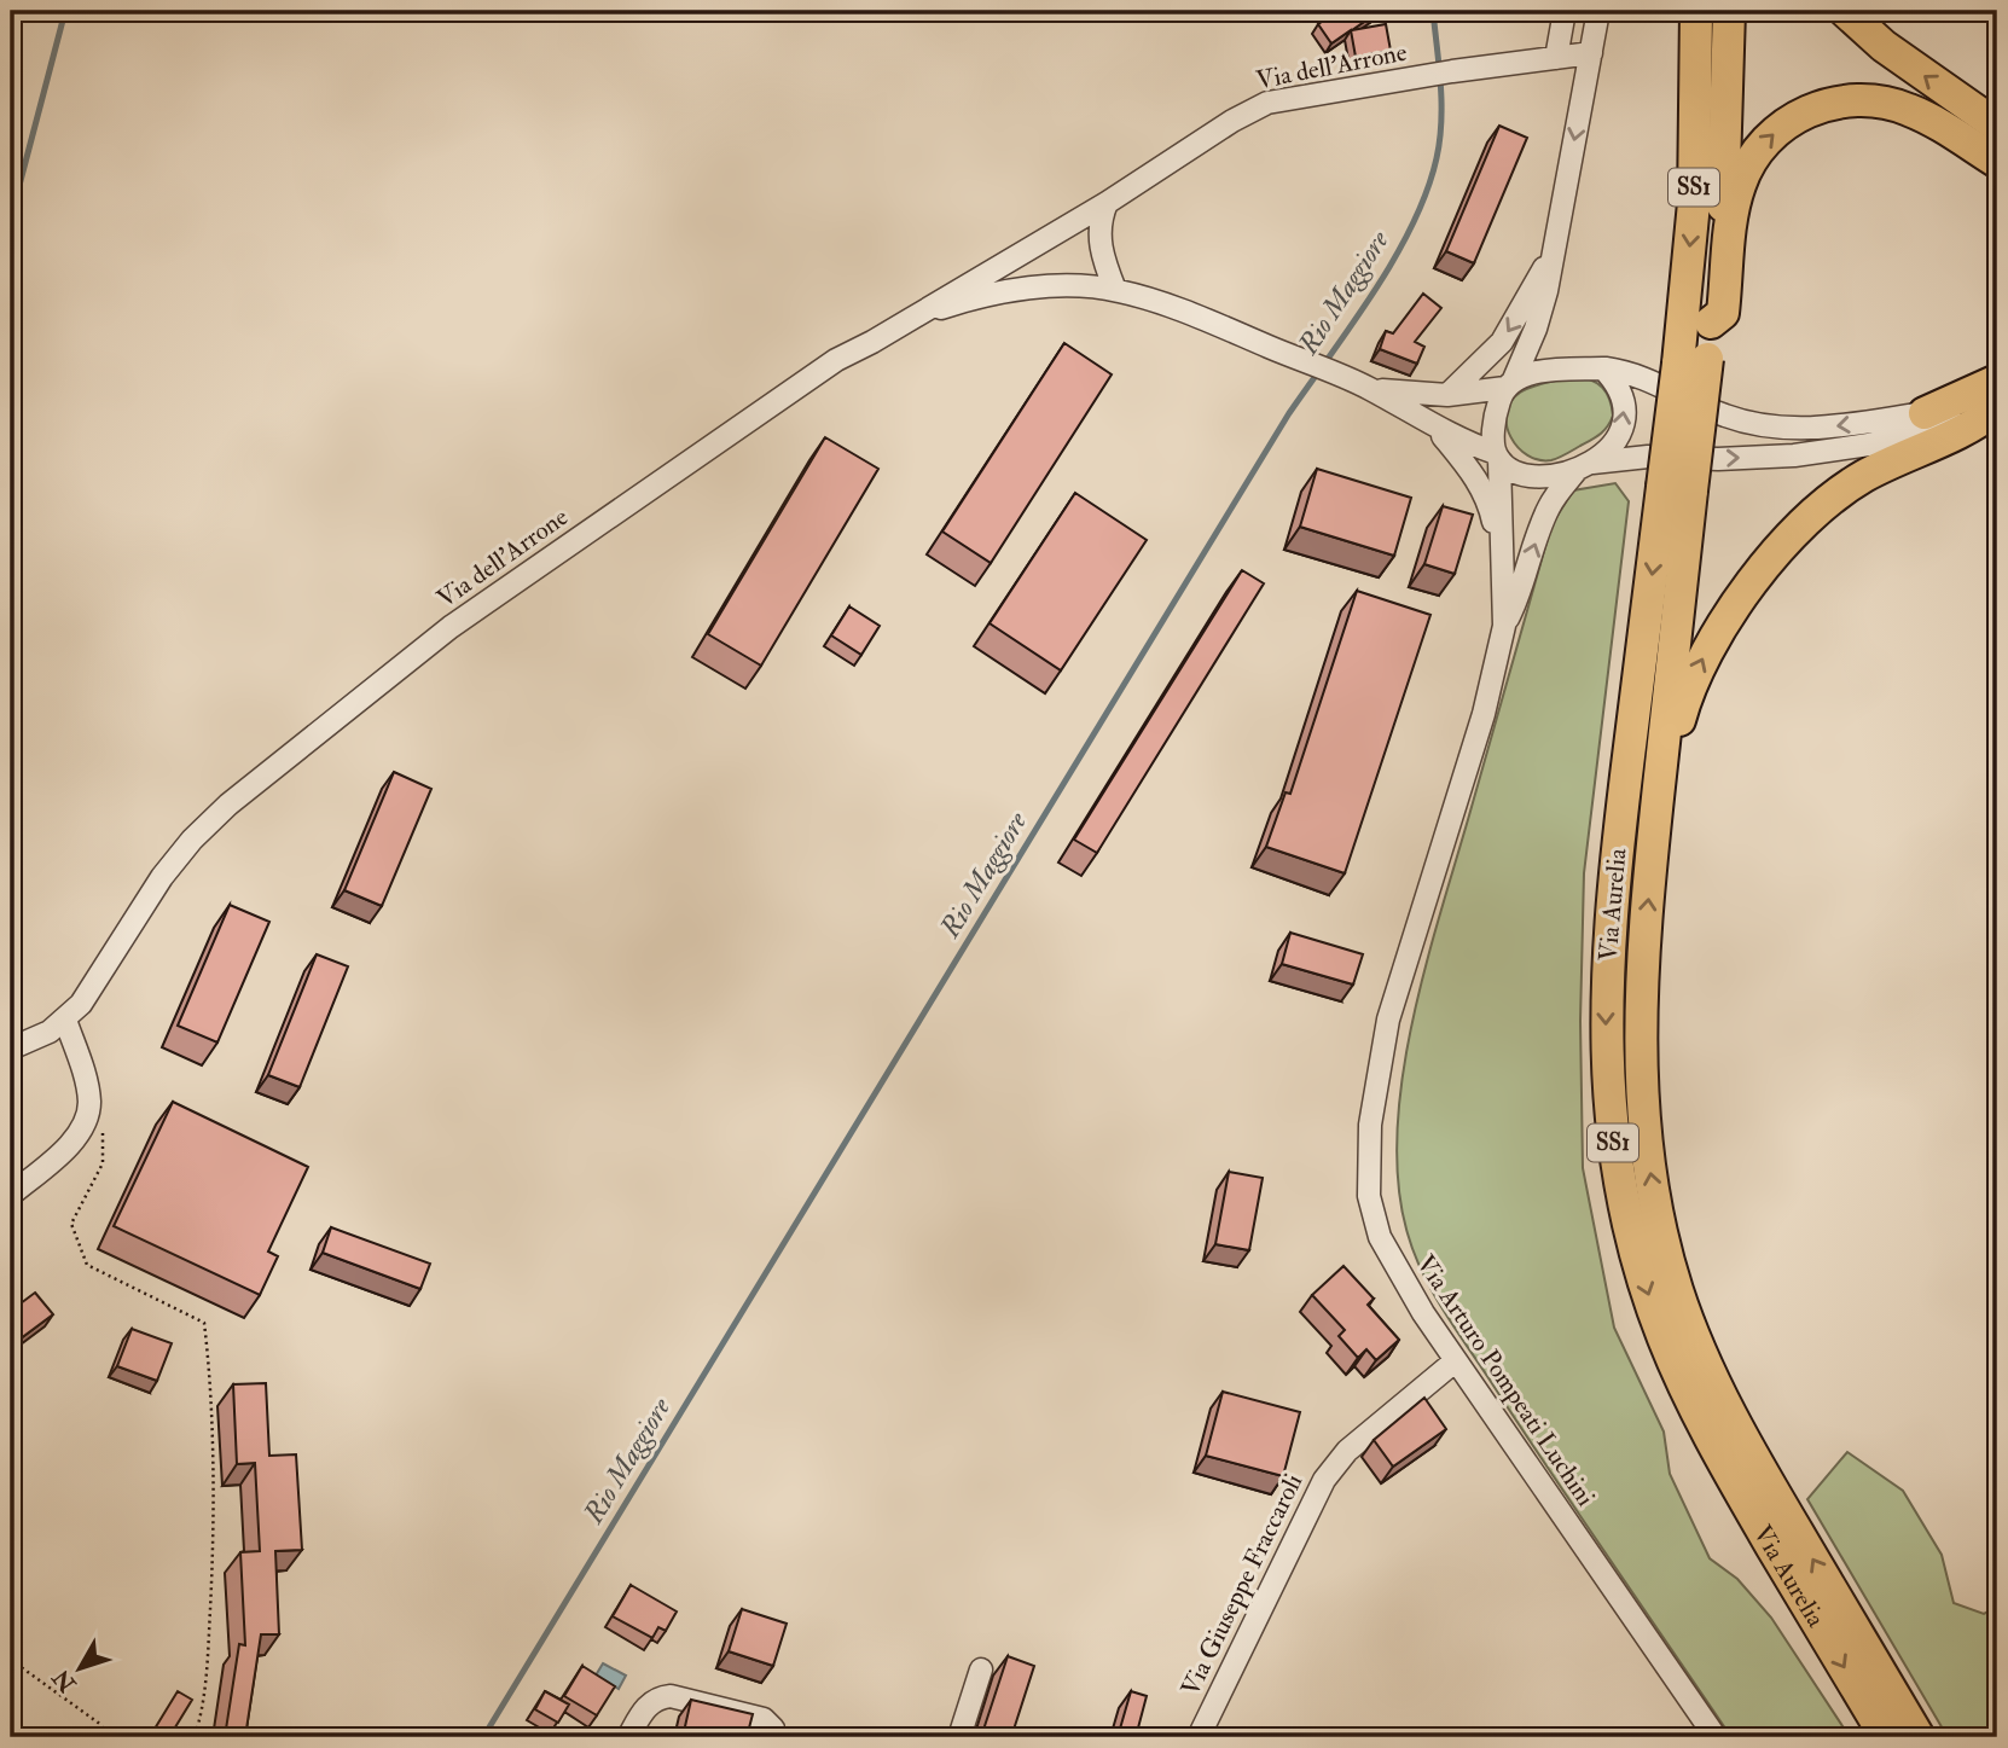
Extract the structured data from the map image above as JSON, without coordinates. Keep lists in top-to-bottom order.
{
  "streets": {
    "highway": ["SS1", "Via Aurelia"],
    "street": ["Via dell'Arrone", "Via Arturo Pompeati Luchini", "Via Giuseppe Fraccaroli"]
  },
  "crossings": [
    ["Via Arturo Pompeati Luchini", "Via Giuseppe Fraccaroli"]
  ],
  "water": ["Rio Maggiore"],
  "north": "bottom left"
}
